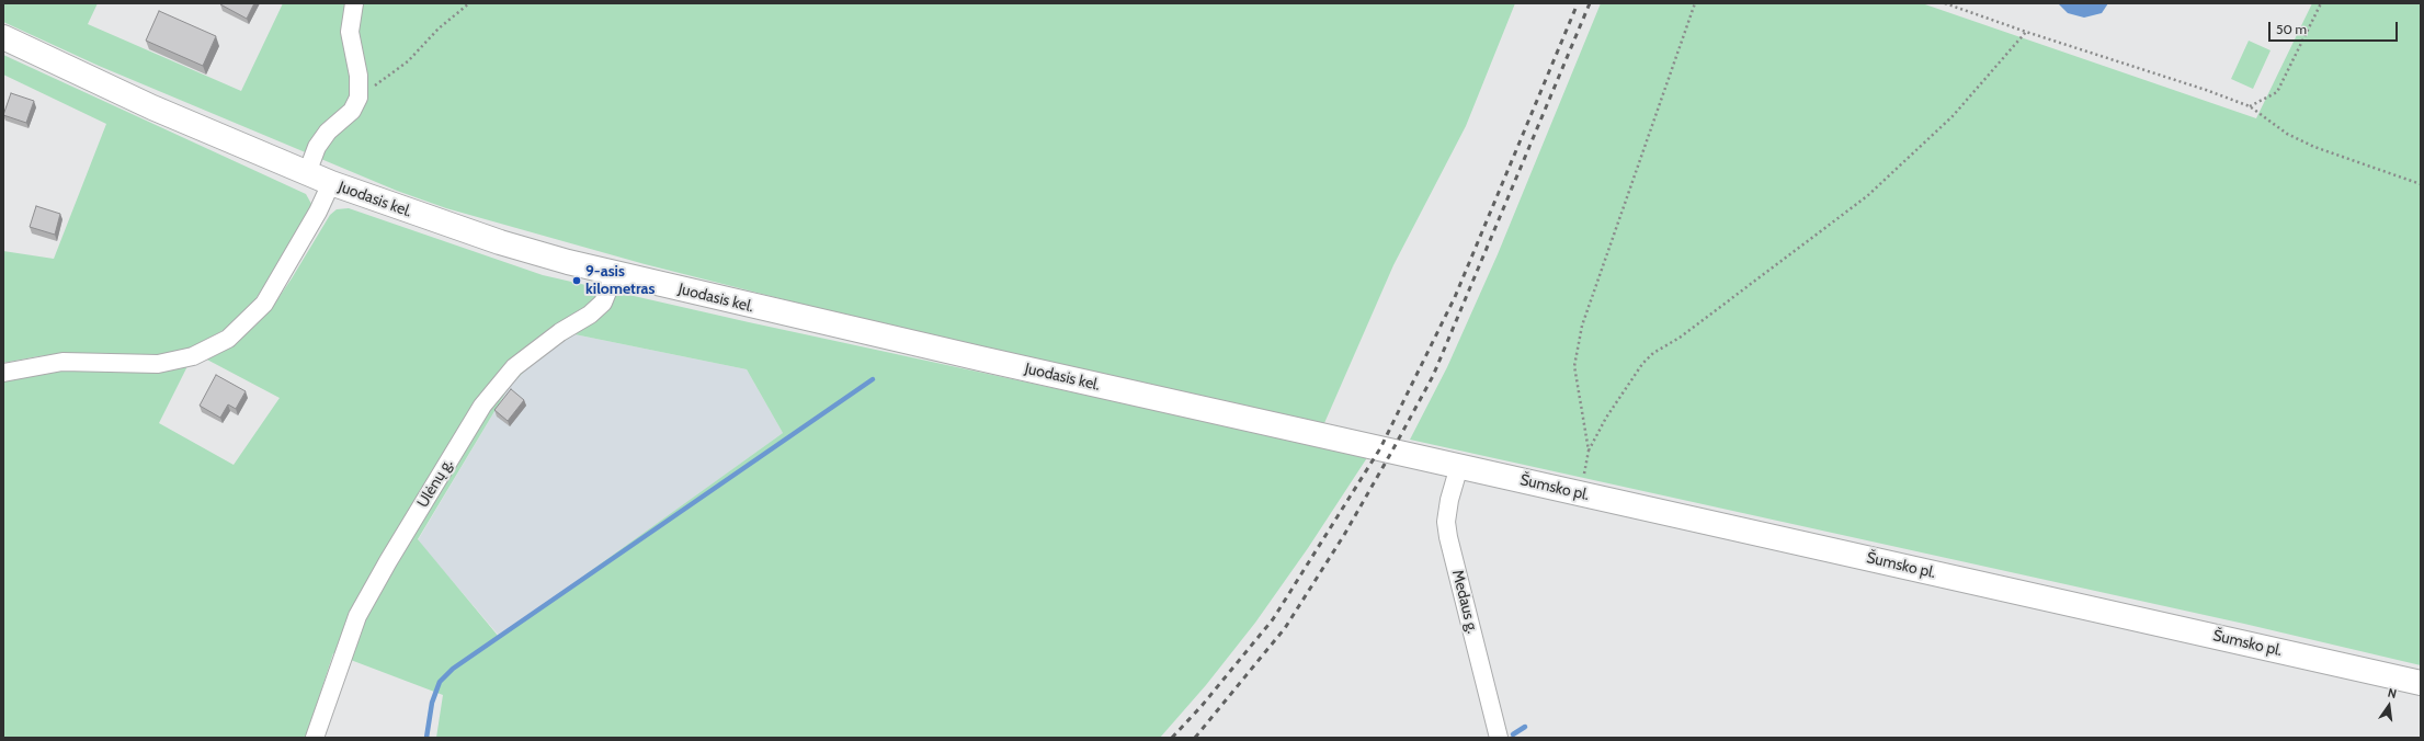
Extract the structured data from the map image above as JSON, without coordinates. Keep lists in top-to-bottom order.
{
  "streets": {
    "main road": ["Juodasis kel.", "Šumsko pl."],
    "street": ["Ulėnų g.", "Medaus g."]
  },
  "crossings": [
    ["Juodasis kel.", "Ulėnų g."],
    ["Juodasis kel.", "Šumsko pl."],
    ["Šumsko pl.", "Medaus g."]
  ],
  "places": ["9-asis kilometras"],
  "scale_bar": "50 m",
  "north": "top"
}
